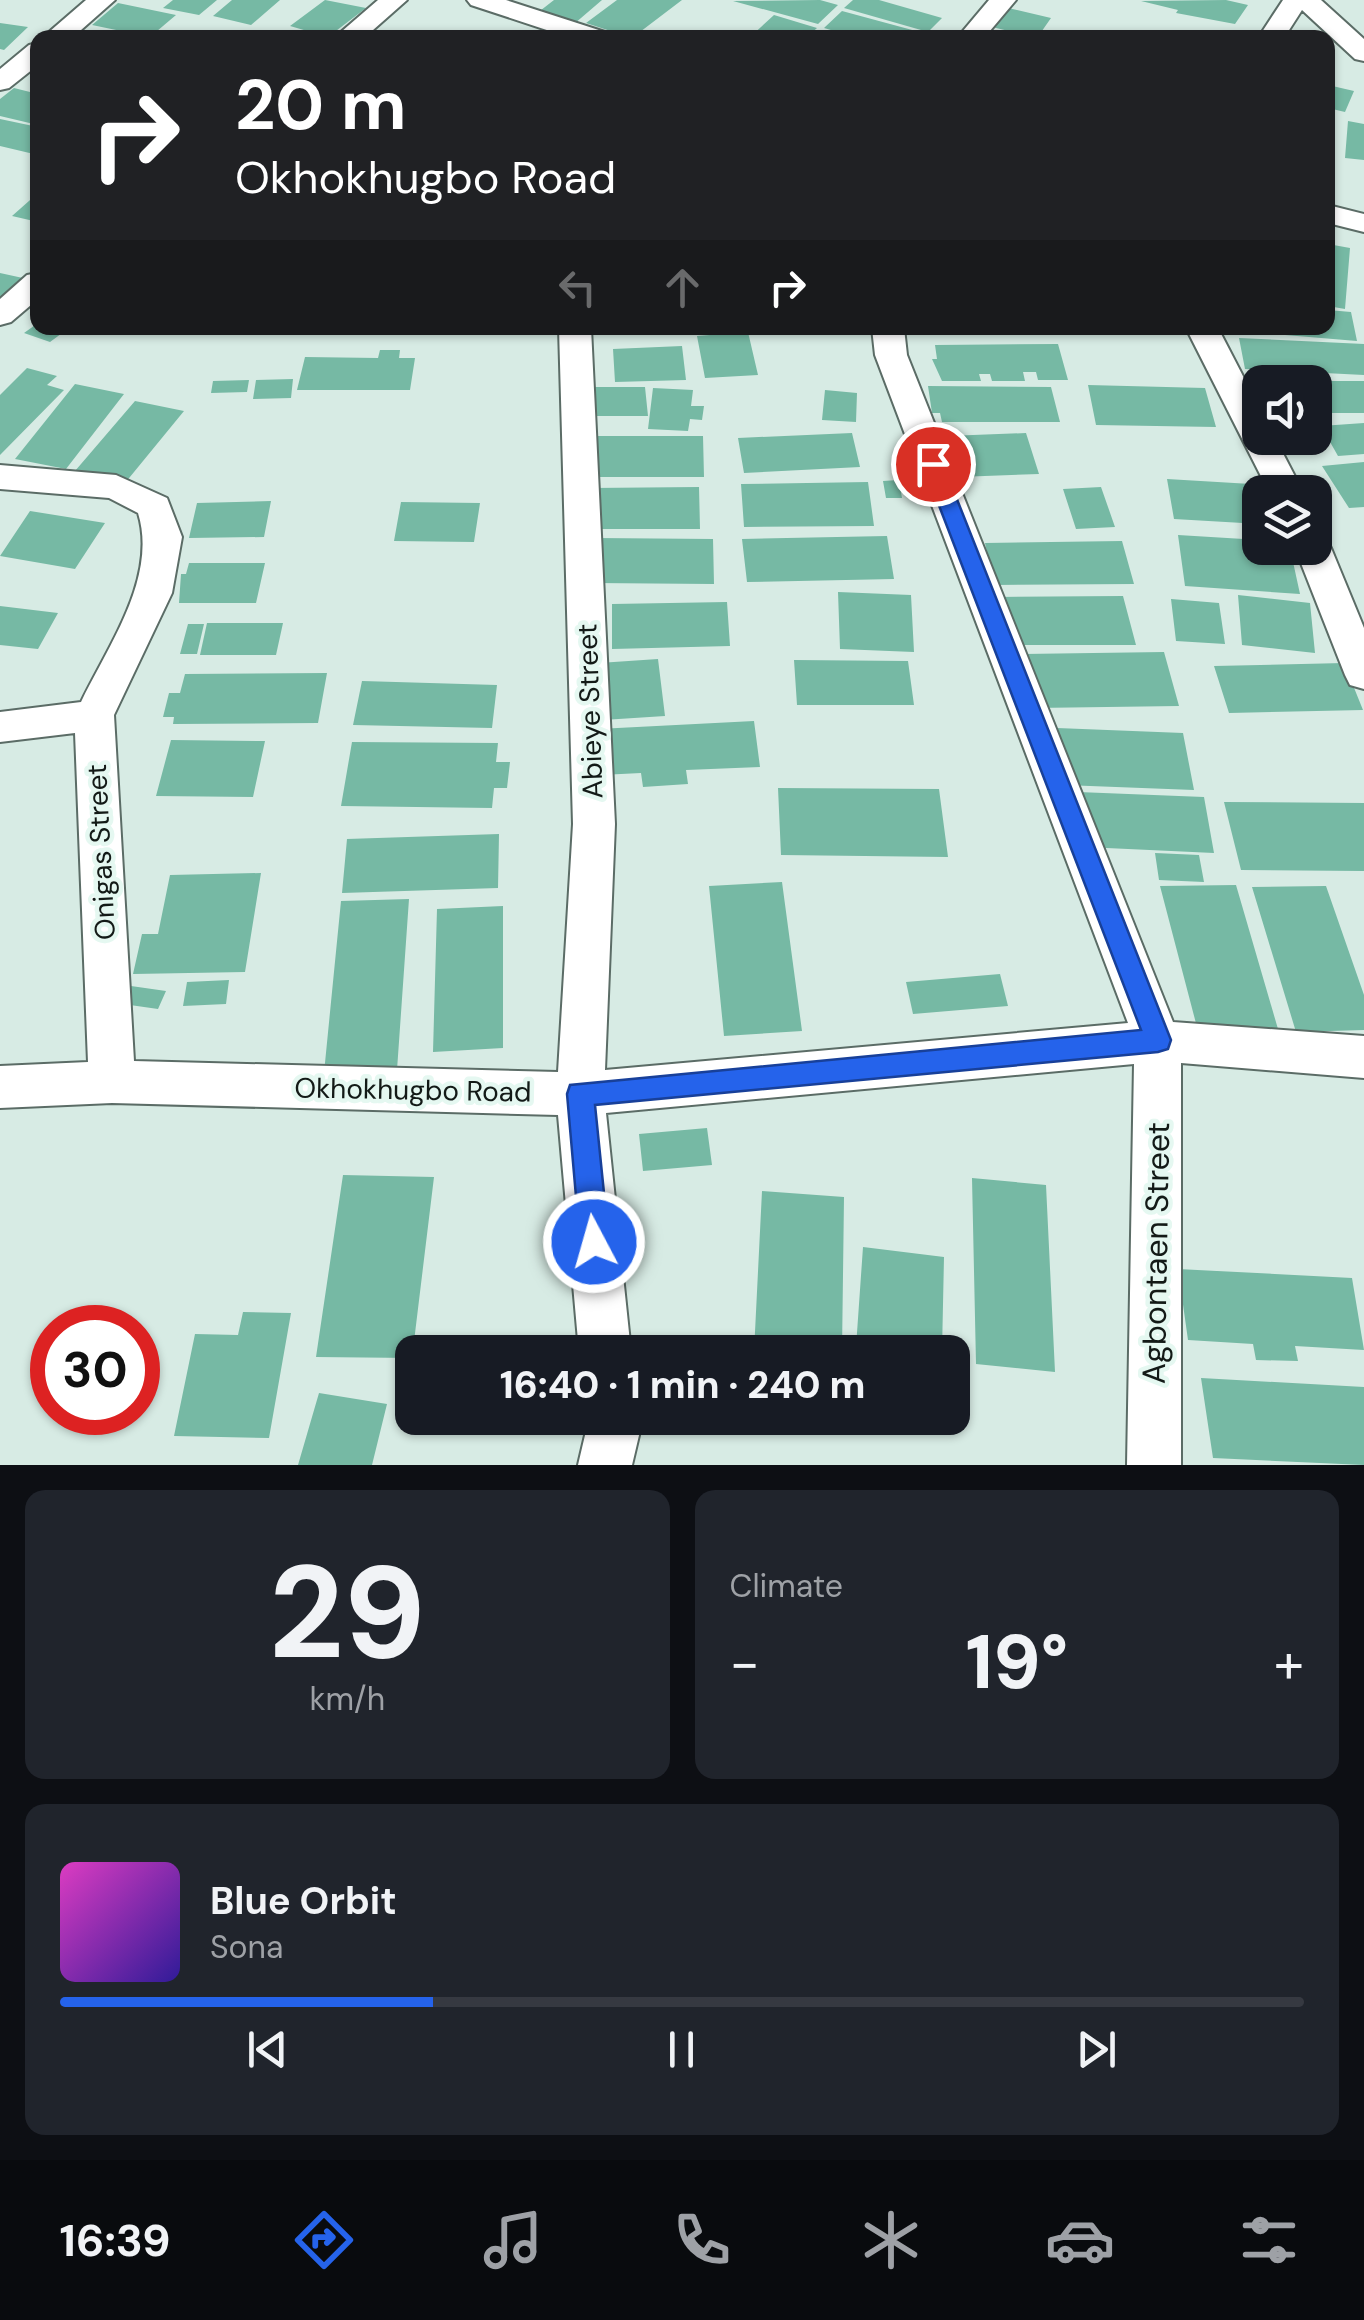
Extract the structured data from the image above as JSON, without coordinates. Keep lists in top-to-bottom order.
{
  "streets": {
    "street": [
      "Abieye Street",
      "Onigas Street",
      "Okhokhugbo Road",
      "Agbontaen Street"
    ]
  },
  "crossings": [
    ["Abieye Street", "Okhokhugbo Road"],
    ["Onigas Street", "Okhokhugbo Road"],
    ["Okhokhugbo Road", "Agbontaen Street"]
  ],
  "page": {
    "turn": ["20 m", "Okhokhugbo Road"],
    "limit": "30",
    "trip": "16:40 · 1 min · 240 m",
    "tile": [
      ["29", "km/h"],
      "Climate"
    ],
    "heat": ["−", "19°", "+"],
    "song": ["Blue Orbit", "Sona"],
    "tabs": "16:39"
  }
}
